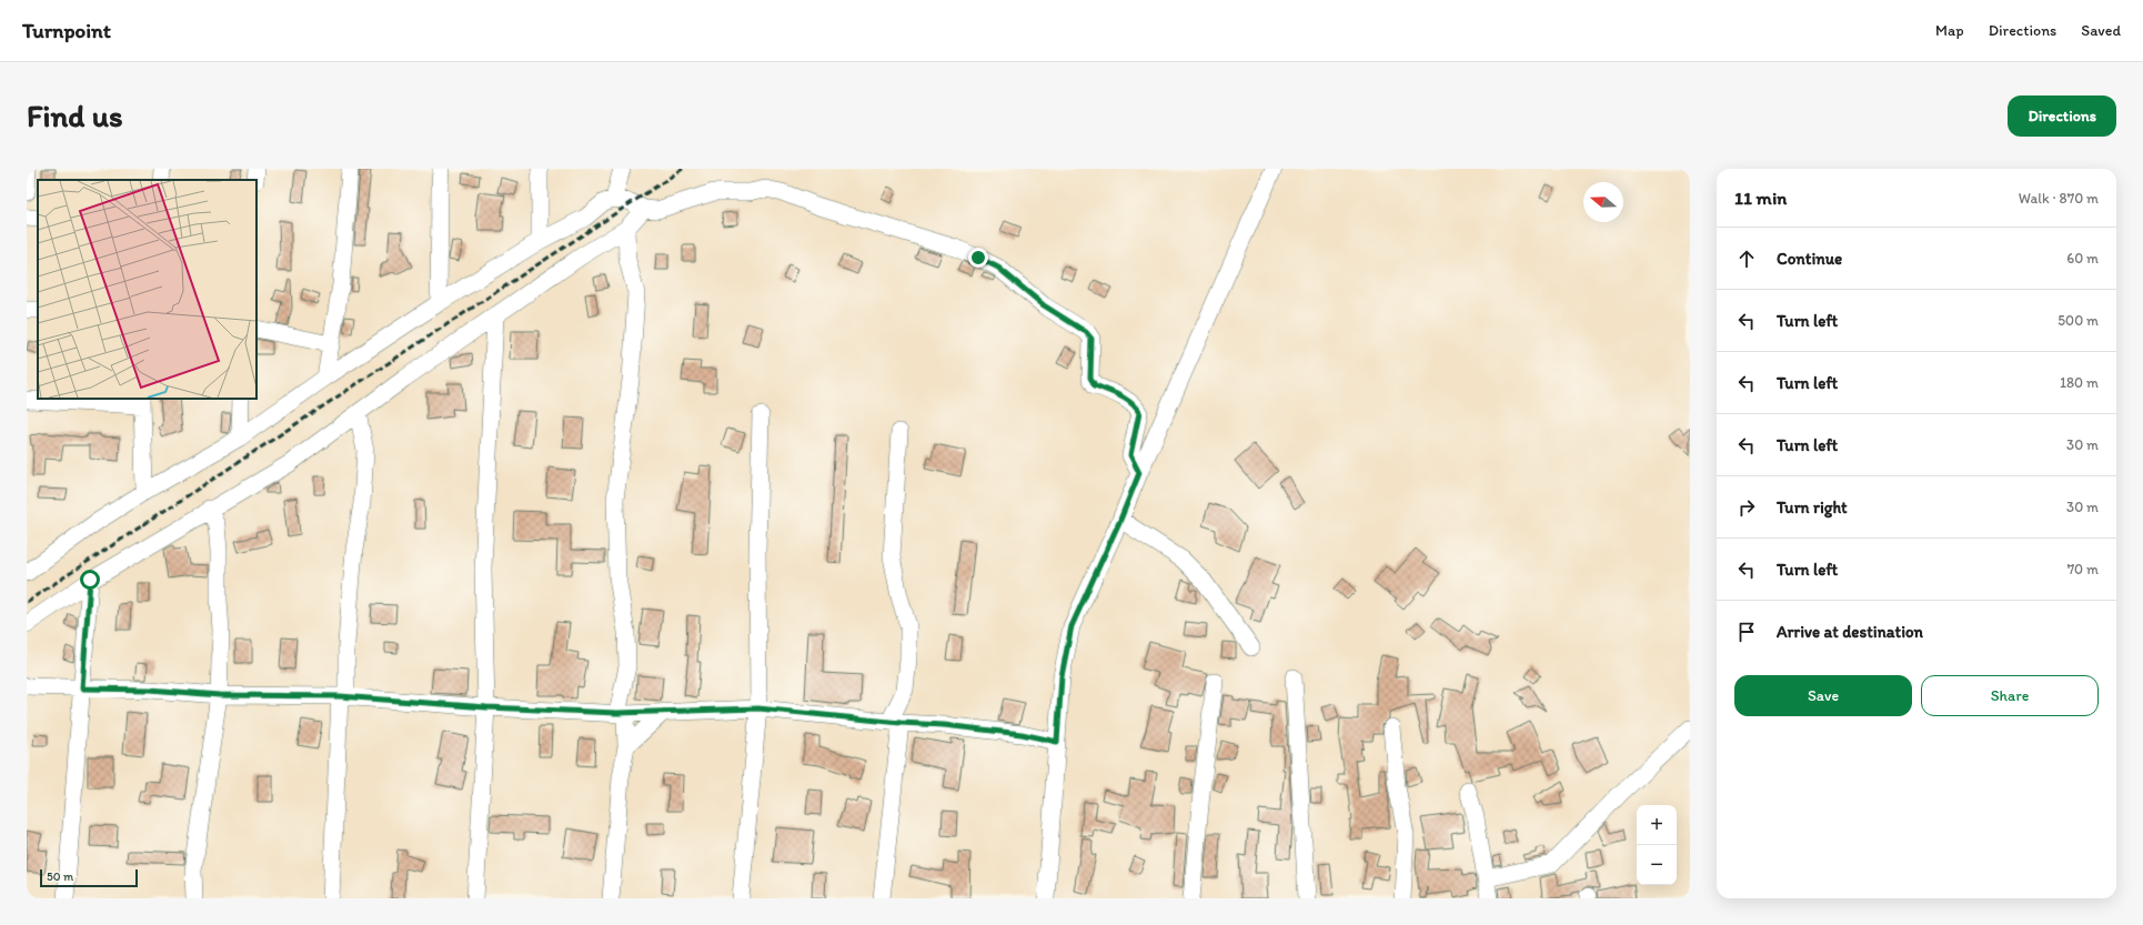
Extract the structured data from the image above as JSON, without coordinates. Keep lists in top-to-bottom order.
{
  "scale_bar": "50 m",
  "north": "left",
  "page": {
    "header": "Turnpoint",
    "nav": ["Map", "Directions", "Saved"],
    "buttons": [
      "Directions",
      ["Save", "Share"]
    ],
    "title": "Find us",
    "heading": ["11 min", "Walk · 870 m"],
    "list": [
      ["Continue", "60 m"],
      ["Turn left", "500 m"],
      ["Turn left", "180 m"],
      ["Turn left", "30 m"],
      ["Turn right", "30 m"],
      ["Turn left", "70 m"],
      "Arrive at destination"
    ],
    "map_buttons": ["+", "−"],
    "scale": "50 m"
  }
}
